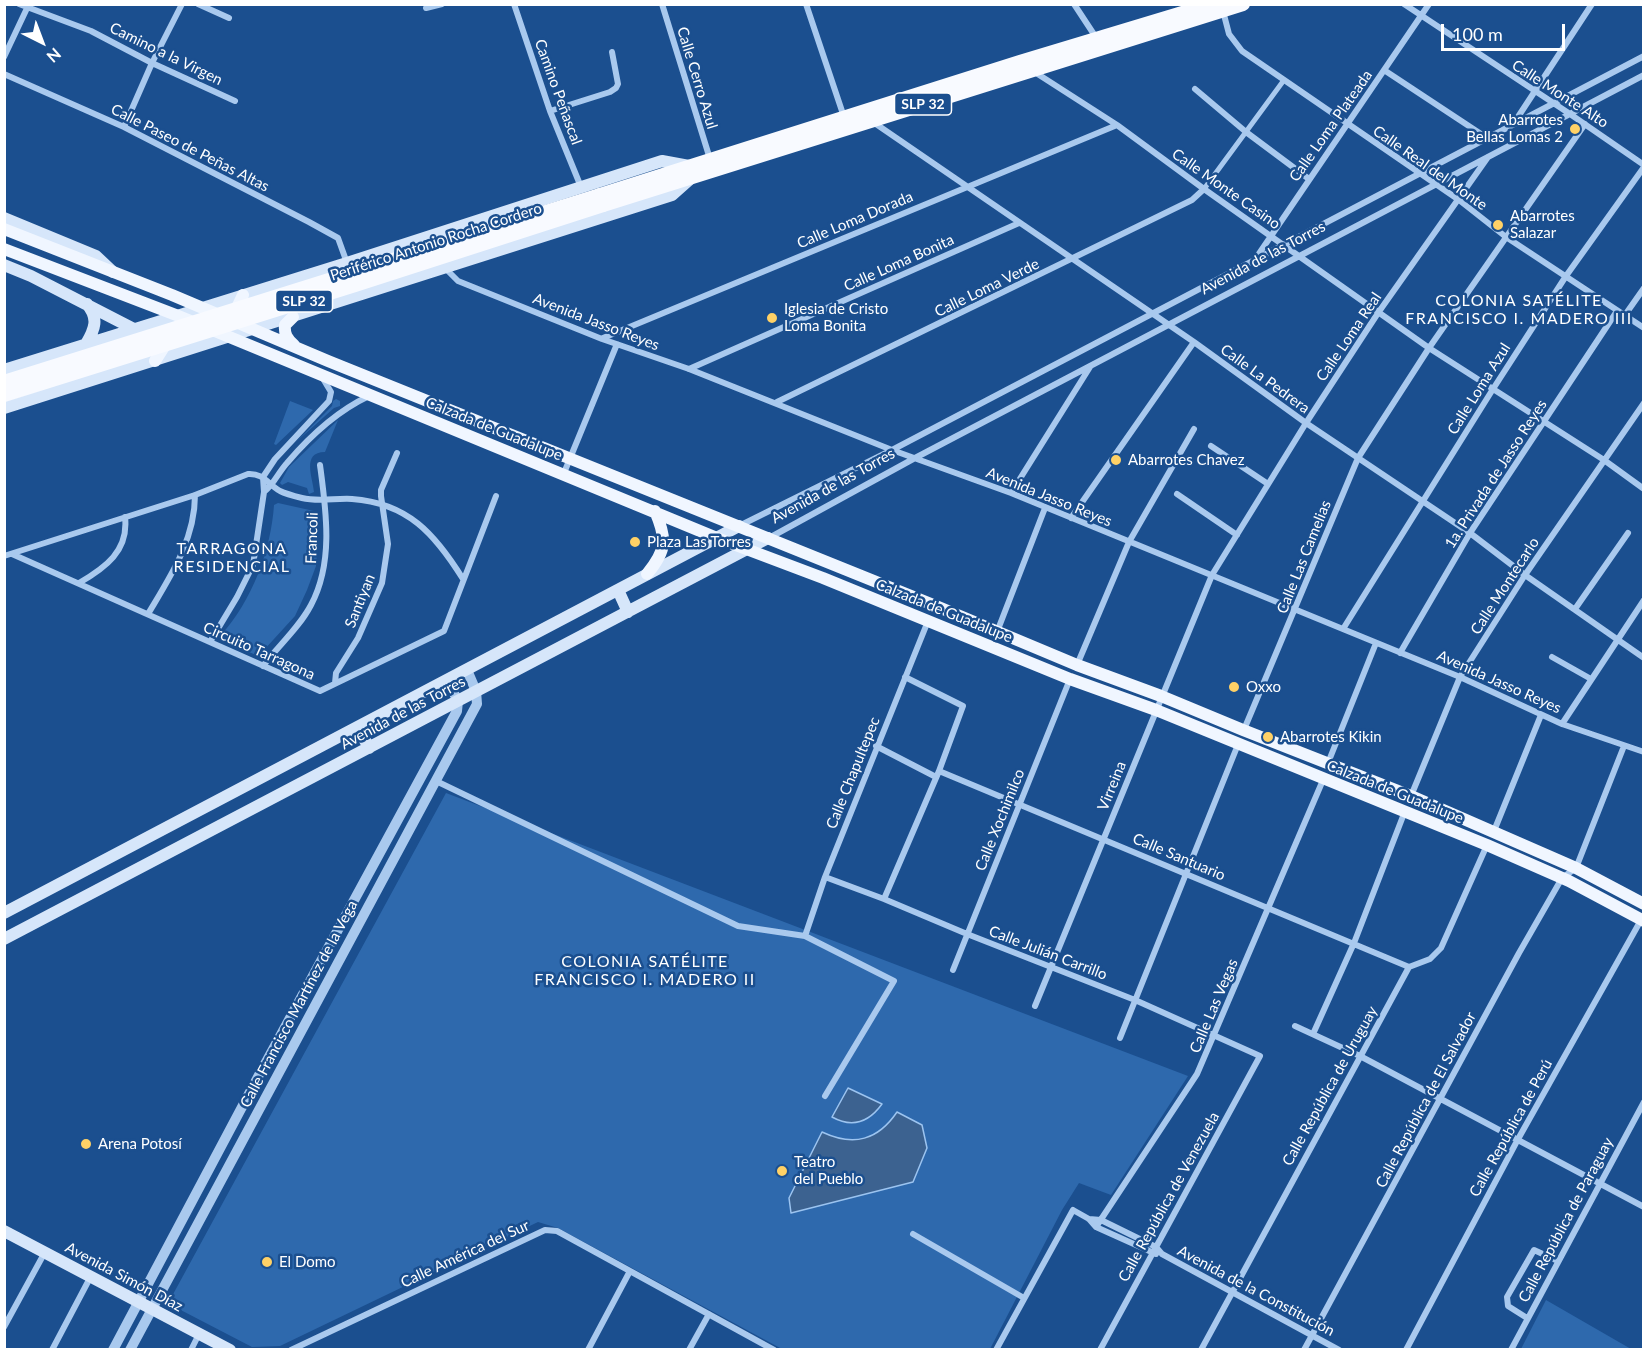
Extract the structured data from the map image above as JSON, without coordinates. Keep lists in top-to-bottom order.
{
  "streets": {
    "highway": ["SLP 32", "Periférico Antonio Rocha Cordero"],
    "main road": ["Avenida de las Torres", "Calzada de Guadalupe", "Avenida Simón Díaz"],
    "street": [
      "Camino a la Virgen",
      "Calle Cerro Azul",
      "Camino Peñascal",
      "Calle Monte Alto",
      "Calle Loma Plateada",
      "Calle Paseo de Peñas Altas",
      "Calle Real del Monte",
      "Calle Monte Casino",
      "Calle Loma Dorada",
      "Calle Loma Bonita",
      "Calle Loma Verde",
      "Avenida Jasso Reyes",
      "Calle Loma Real",
      "Calle La Pedrera",
      "Calle Loma Azul",
      "1a. Privada de Jasso Reyes",
      "Francoli",
      "Calle Las Camelias",
      "Calle Montecarlo",
      "Santiyan",
      "Circuito Tarragona",
      "Calle Chapultepec",
      "Virreina",
      "Calle Xochimilco",
      "Calle Santuario",
      "Calle Julián Carrillo",
      "Calle Francisco Martínez de la Vega",
      "Calle Las Vegas",
      "Calle República de Uruguay",
      "Calle República de El Salvador",
      "Calle República de Perú",
      "Calle República de Venezuela",
      "Calle República de Paraguay",
      "Calle América del Sur",
      "Avenida de la Constitución"
    ]
  },
  "crossings": [
    ["Calle Cerro Azul", "SLP 32"],
    ["Calle Monte Alto", "Calle Loma Plateada"],
    ["Calle Monte Alto", "Avenida de las Torres"],
    ["Calle Monte Alto", "Calle Loma Azul"],
    ["Calle Monte Alto", "Calle Las Camelias"],
    ["SLP 32", "Calle Real del Monte"],
    ["SLP 32", "Calle Monte Casino"],
    ["SLP 32", "Periférico Antonio Rocha Cordero"],
    ["SLP 32", "Calle La Pedrera"],
    ["Calle Loma Plateada", "Calle Real del Monte"],
    ["Calle Loma Plateada", "Calle Monte Casino"],
    ["Calle Loma Plateada", "Avenida de las Torres"],
    ["Calle Real del Monte", "Avenida de las Torres"],
    ["Calle Real del Monte", "Calle Loma Real"],
    ["Calle Real del Monte", "Calle Loma Azul"],
    ["Calle Real del Monte", "1a. Privada de Jasso Reyes"],
    ["Calle Real del Monte", "Calle Las Camelias"],
    ["Calle Monte Casino", "Calle Loma Dorada"],
    ["Calle Monte Casino", "Avenida de las Torres"],
    ["Calle Monte Casino", "Calle Loma Verde"],
    ["Calle Monte Casino", "Calle Loma Real"],
    ["Calle Monte Casino", "Calle Loma Azul"],
    ["Calle Monte Casino", "1a. Privada de Jasso Reyes"],
    ["Calle Monte Casino", "Calle Las Camelias"],
    ["Calle Monte Casino", "Calle Montecarlo"],
    ["Calle Loma Dorada", "Avenida Jasso Reyes"],
    ["Calle Loma Dorada", "Calle La Pedrera"],
    ["Avenida de las Torres", "Avenida Jasso Reyes"],
    ["Avenida de las Torres", "Calle Loma Real"],
    ["Avenida de las Torres", "Calle La Pedrera"],
    ["Avenida de las Torres", "Calzada de Guadalupe"],
    ["Avenida de las Torres", "Calle Francisco Martínez de la Vega"],
    ["Calle Loma Bonita", "Avenida Jasso Reyes"],
    ["Calle Loma Bonita", "Calle La Pedrera"],
    ["Calle Loma Verde", "Avenida Jasso Reyes"],
    ["Calle Loma Verde", "Calle La Pedrera"],
    ["Avenida Jasso Reyes", "Calle Loma Real"],
    ["Avenida Jasso Reyes", "Calle Loma Azul"],
    ["Avenida Jasso Reyes", "1a. Privada de Jasso Reyes"],
    ["Avenida Jasso Reyes", "Calle Las Camelias"],
    ["Avenida Jasso Reyes", "Calle Montecarlo"],
    ["Avenida Jasso Reyes", "Virreina"],
    ["Calle Loma Real", "Calle La Pedrera"],
    ["Calle Loma Real", "Virreina"],
    ["Calle La Pedrera", "Calle Loma Azul"],
    ["Calle La Pedrera", "1a. Privada de Jasso Reyes"],
    ["Calle La Pedrera", "Calle Las Camelias"],
    ["Calle La Pedrera", "Calle Montecarlo"],
    ["Calzada de Guadalupe", "Calle Las Camelias"],
    ["Calzada de Guadalupe", "Calle Montecarlo"],
    ["Calzada de Guadalupe", "Calle Chapultepec"],
    ["Calzada de Guadalupe", "Virreina"],
    ["Calzada de Guadalupe", "Calle Xochimilco"],
    ["Calzada de Guadalupe", "Calle Las Vegas"],
    ["Calzada de Guadalupe", "Calle República de El Salvador"],
    ["Calzada de Guadalupe", "Calle República de Perú"],
    ["Francoli", "Circuito Tarragona"],
    ["Calle Las Camelias", "Calle Santuario"],
    ["Calle Las Camelias", "Calle Julián Carrillo"],
    ["Santiyan", "Circuito Tarragona"],
    ["Calle Chapultepec", "Calle Santuario"],
    ["Calle Chapultepec", "Calle Julián Carrillo"],
    ["Virreina", "Calle Santuario"],
    ["Virreina", "Calle Julián Carrillo"],
    ["Calle Xochimilco", "Calle Santuario"],
    ["Calle Xochimilco", "Calle Julián Carrillo"],
    ["Calle Santuario", "Calle Las Vegas"],
    ["Calle Santuario", "Calle República de Uruguay"],
    ["Calle Julián Carrillo", "Calle Las Vegas"],
    ["Calle Julián Carrillo", "Calle República de Venezuela"],
    ["Calle Francisco Martínez de la Vega", "Avenida Simón Díaz"],
    ["Calle Las Vegas", "Avenida de la Constitución"],
    ["Calle República de Uruguay", "Avenida de la Constitución"],
    ["Calle República de El Salvador", "Avenida de la Constitución"],
    ["Calle República de Venezuela", "Avenida de la Constitución"]
  ],
  "districts": ["COLONIA SATÉLITE FRANCISCO I. MADERO III", "TARRAGONA RESIDENCIAL", "COLONIA SATÉLITE FRANCISCO I. MADERO II"],
  "places": [
    "Abarrotes Bellas Lomas 2",
    "Abarrotes Salazar",
    "Iglesia de Cristo Loma Bonita",
    "Abarrotes Chavez",
    "Plaza Las Torres",
    "Oxxo",
    "Abarrotes Kikin",
    "Arena Potosí",
    "Teatro del Pueblo",
    "El Domo"
  ],
  "scale_bar": "100 m",
  "north": "bottom right"
}
